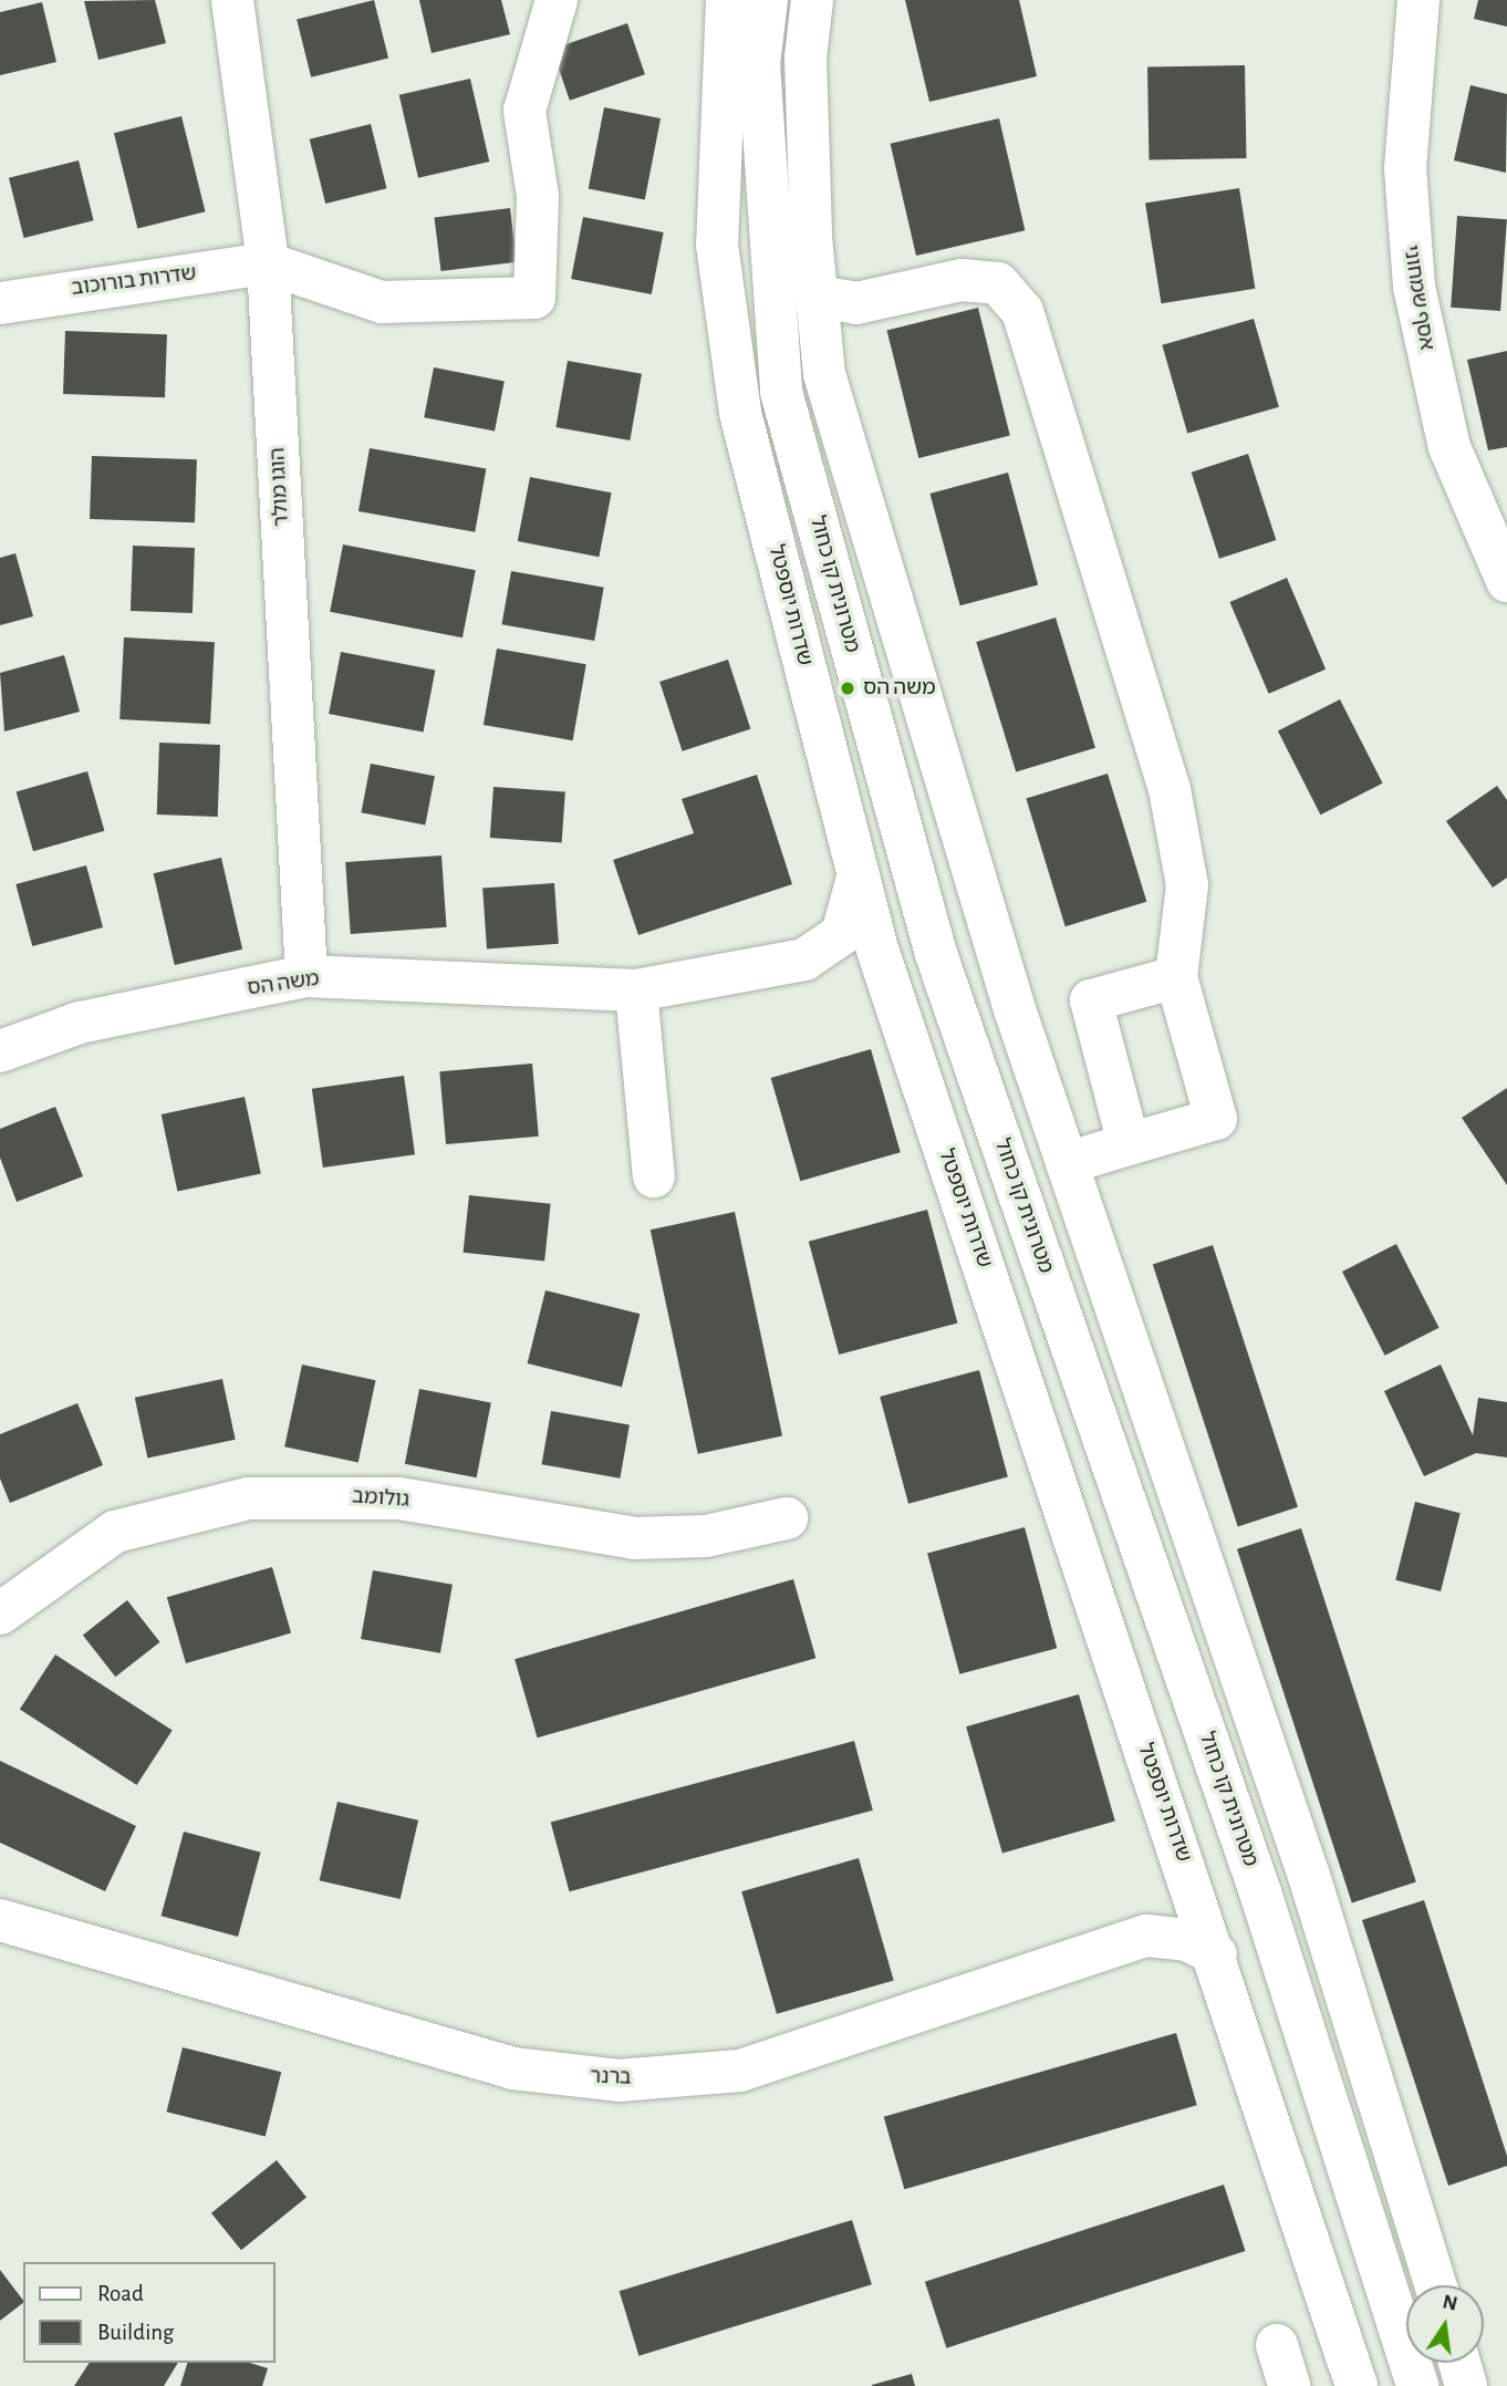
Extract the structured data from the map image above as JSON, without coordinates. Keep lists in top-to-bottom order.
{
  "streets": {
    "street": [
      "שדרות בורוכוב",
      "אסף שמחוני",
      "הוגו מולר",
      "מטרונית קו כחול",
      "שדרות יוספטל",
      "משה הס",
      "גולומב",
      "ברנר"
    ]
  },
  "crossings": [
    ["שדרות בורוכוב", "הוגו מולר"],
    ["הוגו מולר", "משה הס"],
    ["שדרות יוספטל", "משה הס"],
    ["שדרות יוספטל", "ברנר"]
  ],
  "places": ["משה הס"],
  "legend": ["Road", "Building"],
  "north": "top"
}
